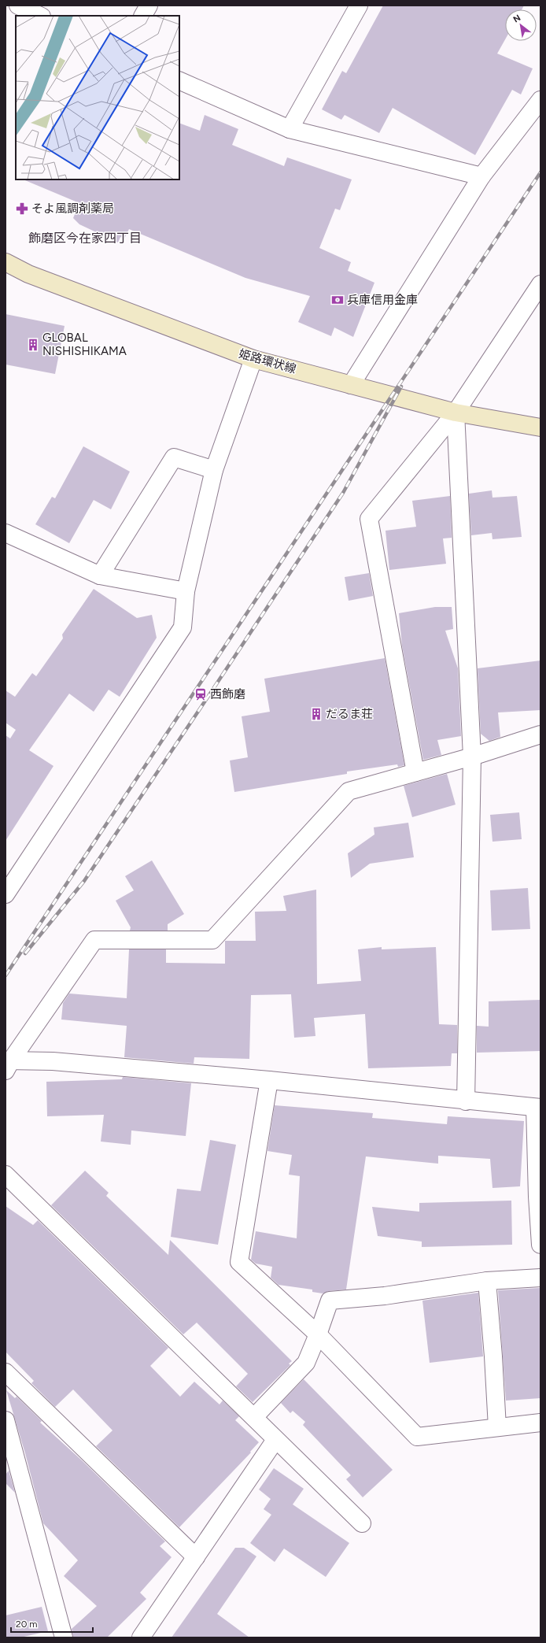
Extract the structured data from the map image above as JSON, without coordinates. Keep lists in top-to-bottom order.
{
  "streets": {
    "main road": ["姫路環状線"]
  },
  "districts": ["飾磨区今在家四丁目"],
  "places": {
    "pharmacy": ["そよ風調剤薬局"],
    "bank": ["兵庫信用金庫"],
    "building": ["GLOBAL NISHISHIKAMA", "だるま荘"],
    "station": ["西飾磨"]
  },
  "scale_bar": "20 m",
  "north": "top left"
}
